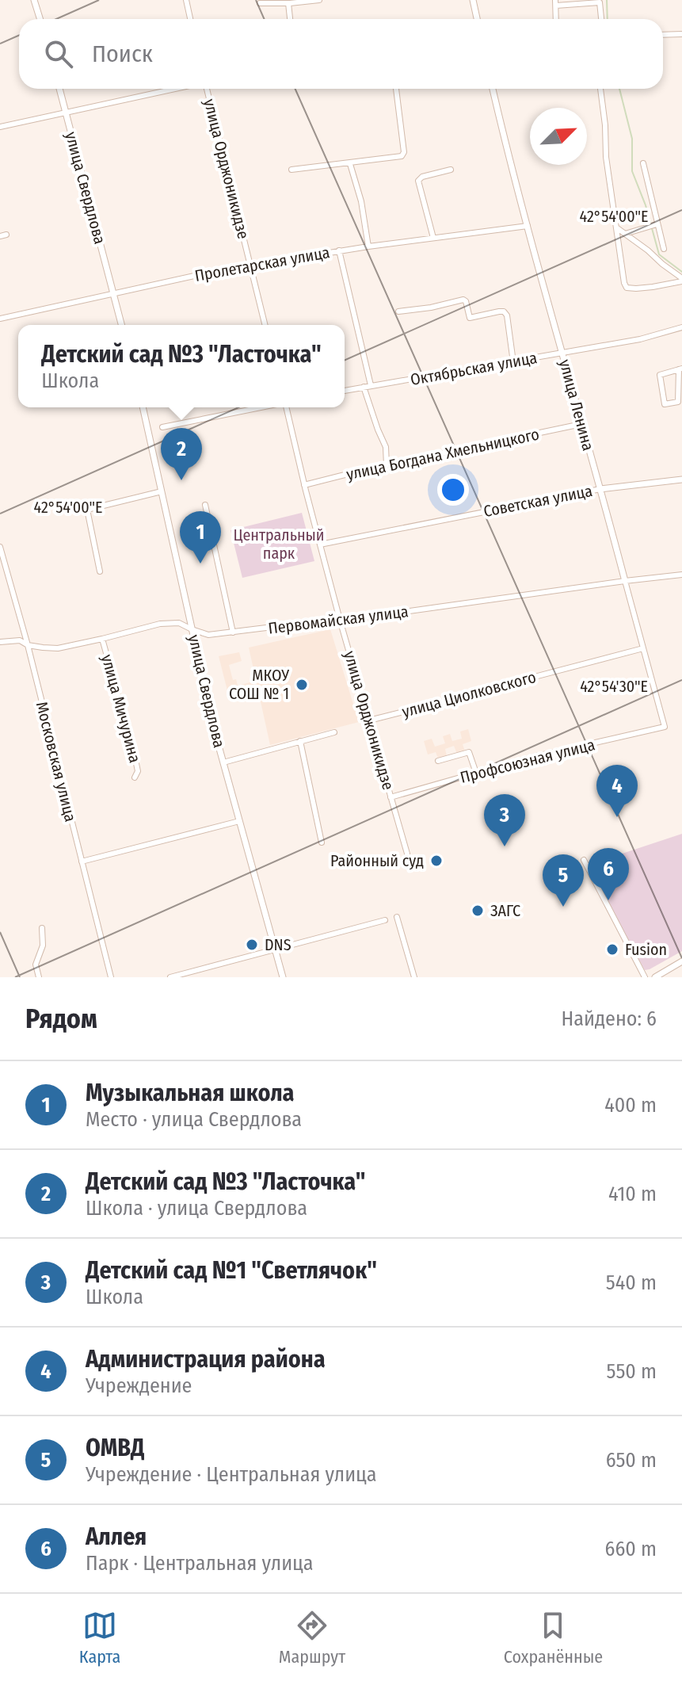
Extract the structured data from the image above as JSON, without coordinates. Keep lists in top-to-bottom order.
{
  "streets": {
    "street": [
      "улица Орджоникидзе",
      "улица Свердлова",
      "Пролетарская улица",
      "Октябрьская улица",
      "улица Ленина",
      "улица Богдана Хмельницкого",
      "Советская улица",
      "Первомайская улица",
      "улица Циолковского",
      "улица Мичурина",
      "Профсоюзная улица",
      "Московская улица"
    ]
  },
  "crossings": [
    ["улица Орджоникидзе", "Пролетарская улица"],
    ["улица Орджоникидзе", "улица Богдана Хмельницкого"],
    ["улица Орджоникидзе", "Советская улица"],
    ["улица Орджоникидзе", "Первомайская улица"],
    ["улица Орджоникидзе", "улица Циолковского"],
    ["улица Орджоникидзе", "Профсоюзная улица"],
    ["улица Свердлова", "Пролетарская улица"],
    ["улица Свердлова", "Первомайская улица"],
    ["Пролетарская улица", "улица Ленина"],
    ["Октябрьская улица", "улица Ленина"],
    ["улица Ленина", "улица Богдана Хмельницкого"],
    ["улица Ленина", "Советская улица"],
    ["улица Ленина", "Первомайская улица"],
    ["улица Ленина", "улица Циолковского"],
    ["улица Ленина", "Профсоюзная улица"],
    ["Первомайская улица", "улица Мичурина"],
    ["Первомайская улица", "Московская улица"]
  ],
  "parks": ["Центральный парк"],
  "places": [
    "МКОУ СОШ № 1",
    "Районный суд",
    "ЗАГС",
    "DNS",
    "Fusion"
  ],
  "north": "top right",
  "page": {
    "search": "Поиск",
    "popup": ["Детский сад №3 \"Ласточка\"", "Школа"],
    "pins": [
      "2",
      "1",
      "4",
      "3",
      "6",
      "5"
    ],
    "heading": ["Рядом", "Найдено: 6"],
    "list": [
      {
        "mark": "1",
        "name": "Музыкальная школа",
        "note": "Место · улица Свердлова",
        "value": "400 m"
      },
      {
        "mark": "2",
        "name": "Детский сад №3 \"Ласточка\"",
        "note": "Школа · улица Свердлова",
        "value": "410 m"
      },
      {
        "mark": "3",
        "name": "Детский сад №1 \"Светлячок\"",
        "note": "Школа",
        "value": "540 m"
      },
      {
        "mark": "4",
        "name": "Администрация района",
        "note": "Учреждение",
        "value": "550 m"
      },
      {
        "mark": "5",
        "name": "ОМВД",
        "note": "Учреждение · Центральная улица",
        "value": "650 m"
      },
      {
        "mark": "6",
        "name": "Аллея",
        "note": "Парк · Центральная улица",
        "value": "660 m"
      }
    ],
    "nav": ["Карта", "Маршрут", "Сохранённые"]
  },
  "coordinates": ["42°54'00\"E", "42°54'30\"E"]
}
